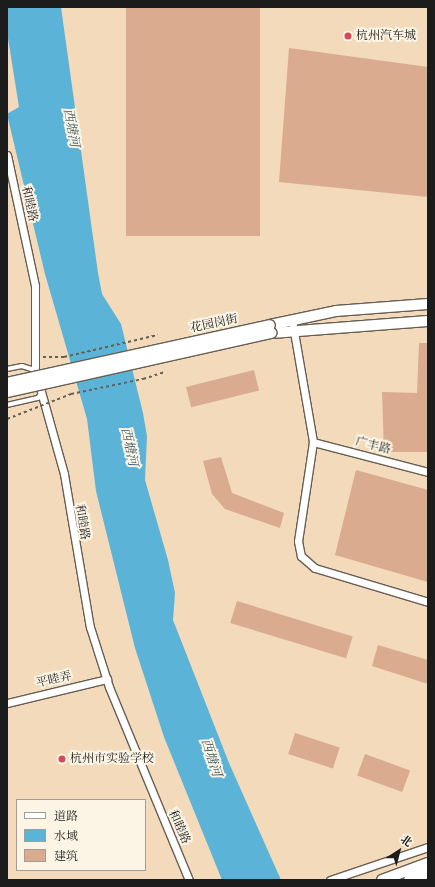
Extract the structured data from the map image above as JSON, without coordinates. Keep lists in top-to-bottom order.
{
  "streets": {
    "street": [
      "和睦路",
      "花园岗街",
      "广丰路",
      "平睦弄"
    ]
  },
  "crossings": [
    ["和睦路", "平睦弄"]
  ],
  "water": ["西塘河"],
  "places": ["杭州汽车城", "杭州市实验学校"],
  "legend": ["道路", "水域", "建筑"],
  "north": "top right"
}
